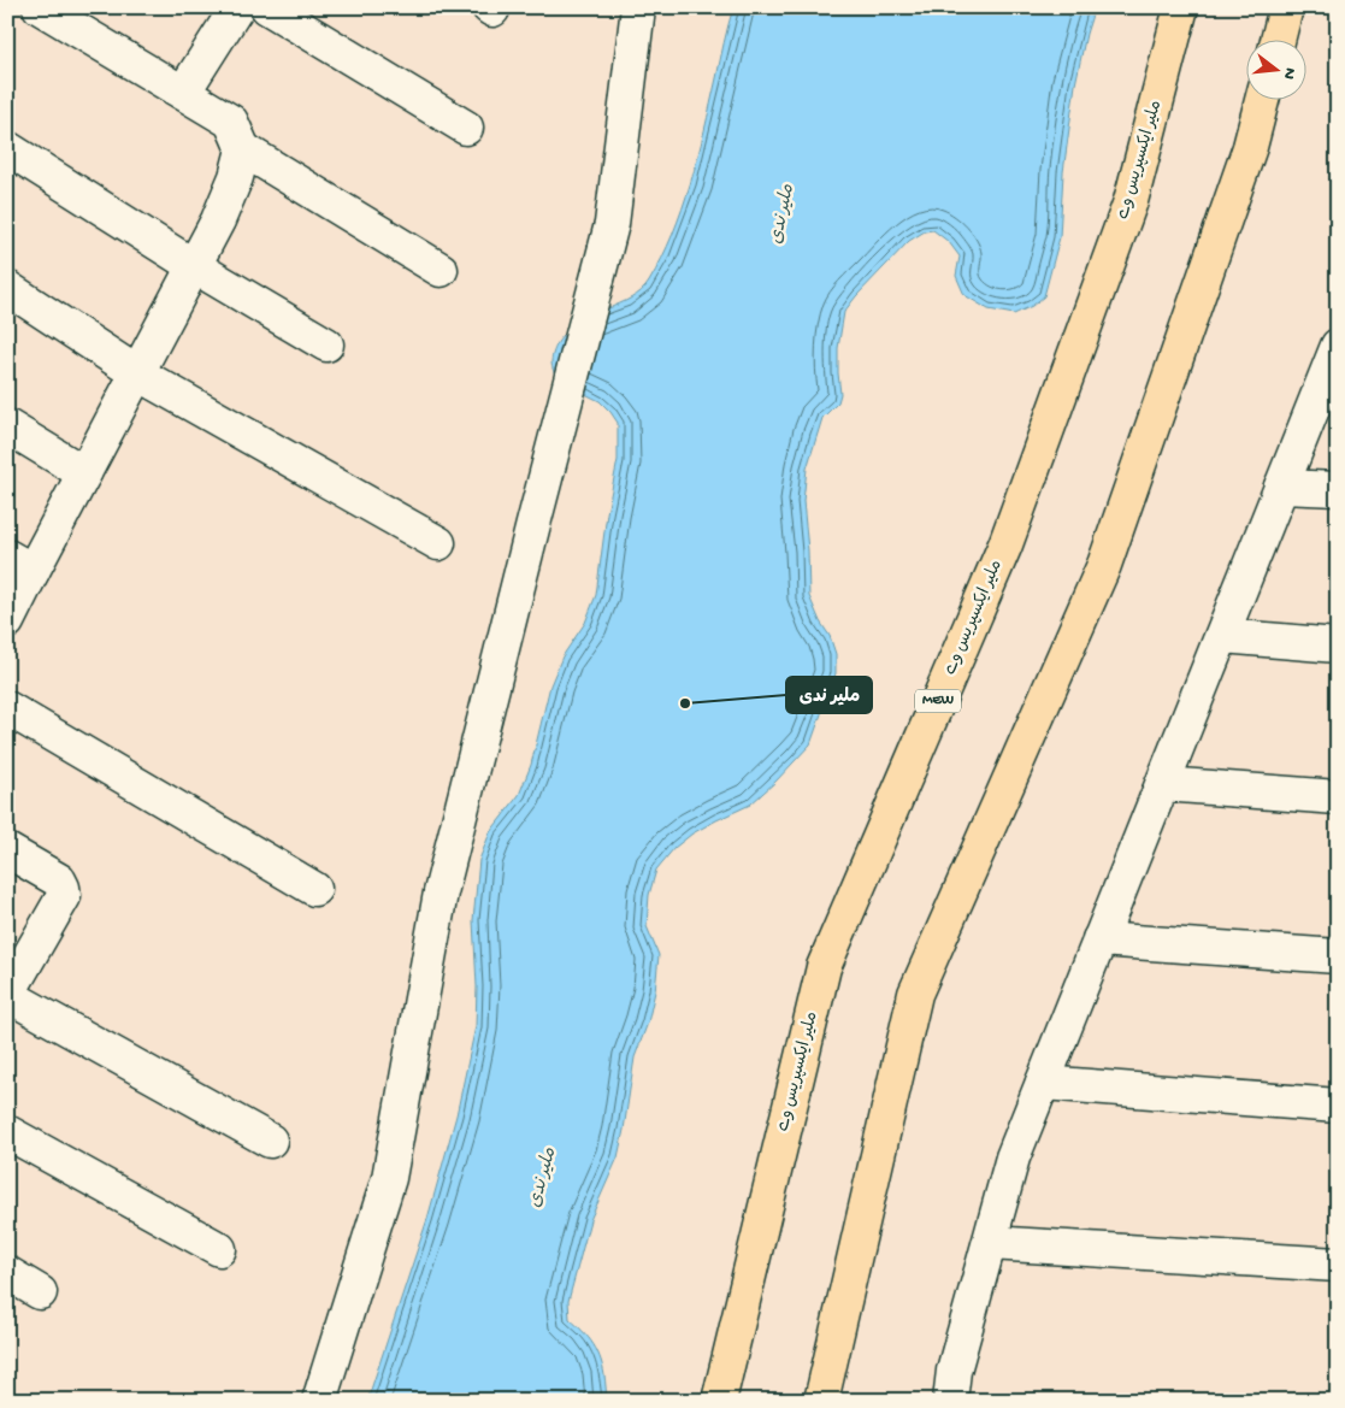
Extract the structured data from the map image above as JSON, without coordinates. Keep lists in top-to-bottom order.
{
  "streets": {
    "highway": ["ملیر ایکسپریس وے", "MEW"]
  },
  "water": ["ملیر ندی"],
  "places": ["ملیر ندی"],
  "north": "right"
}
